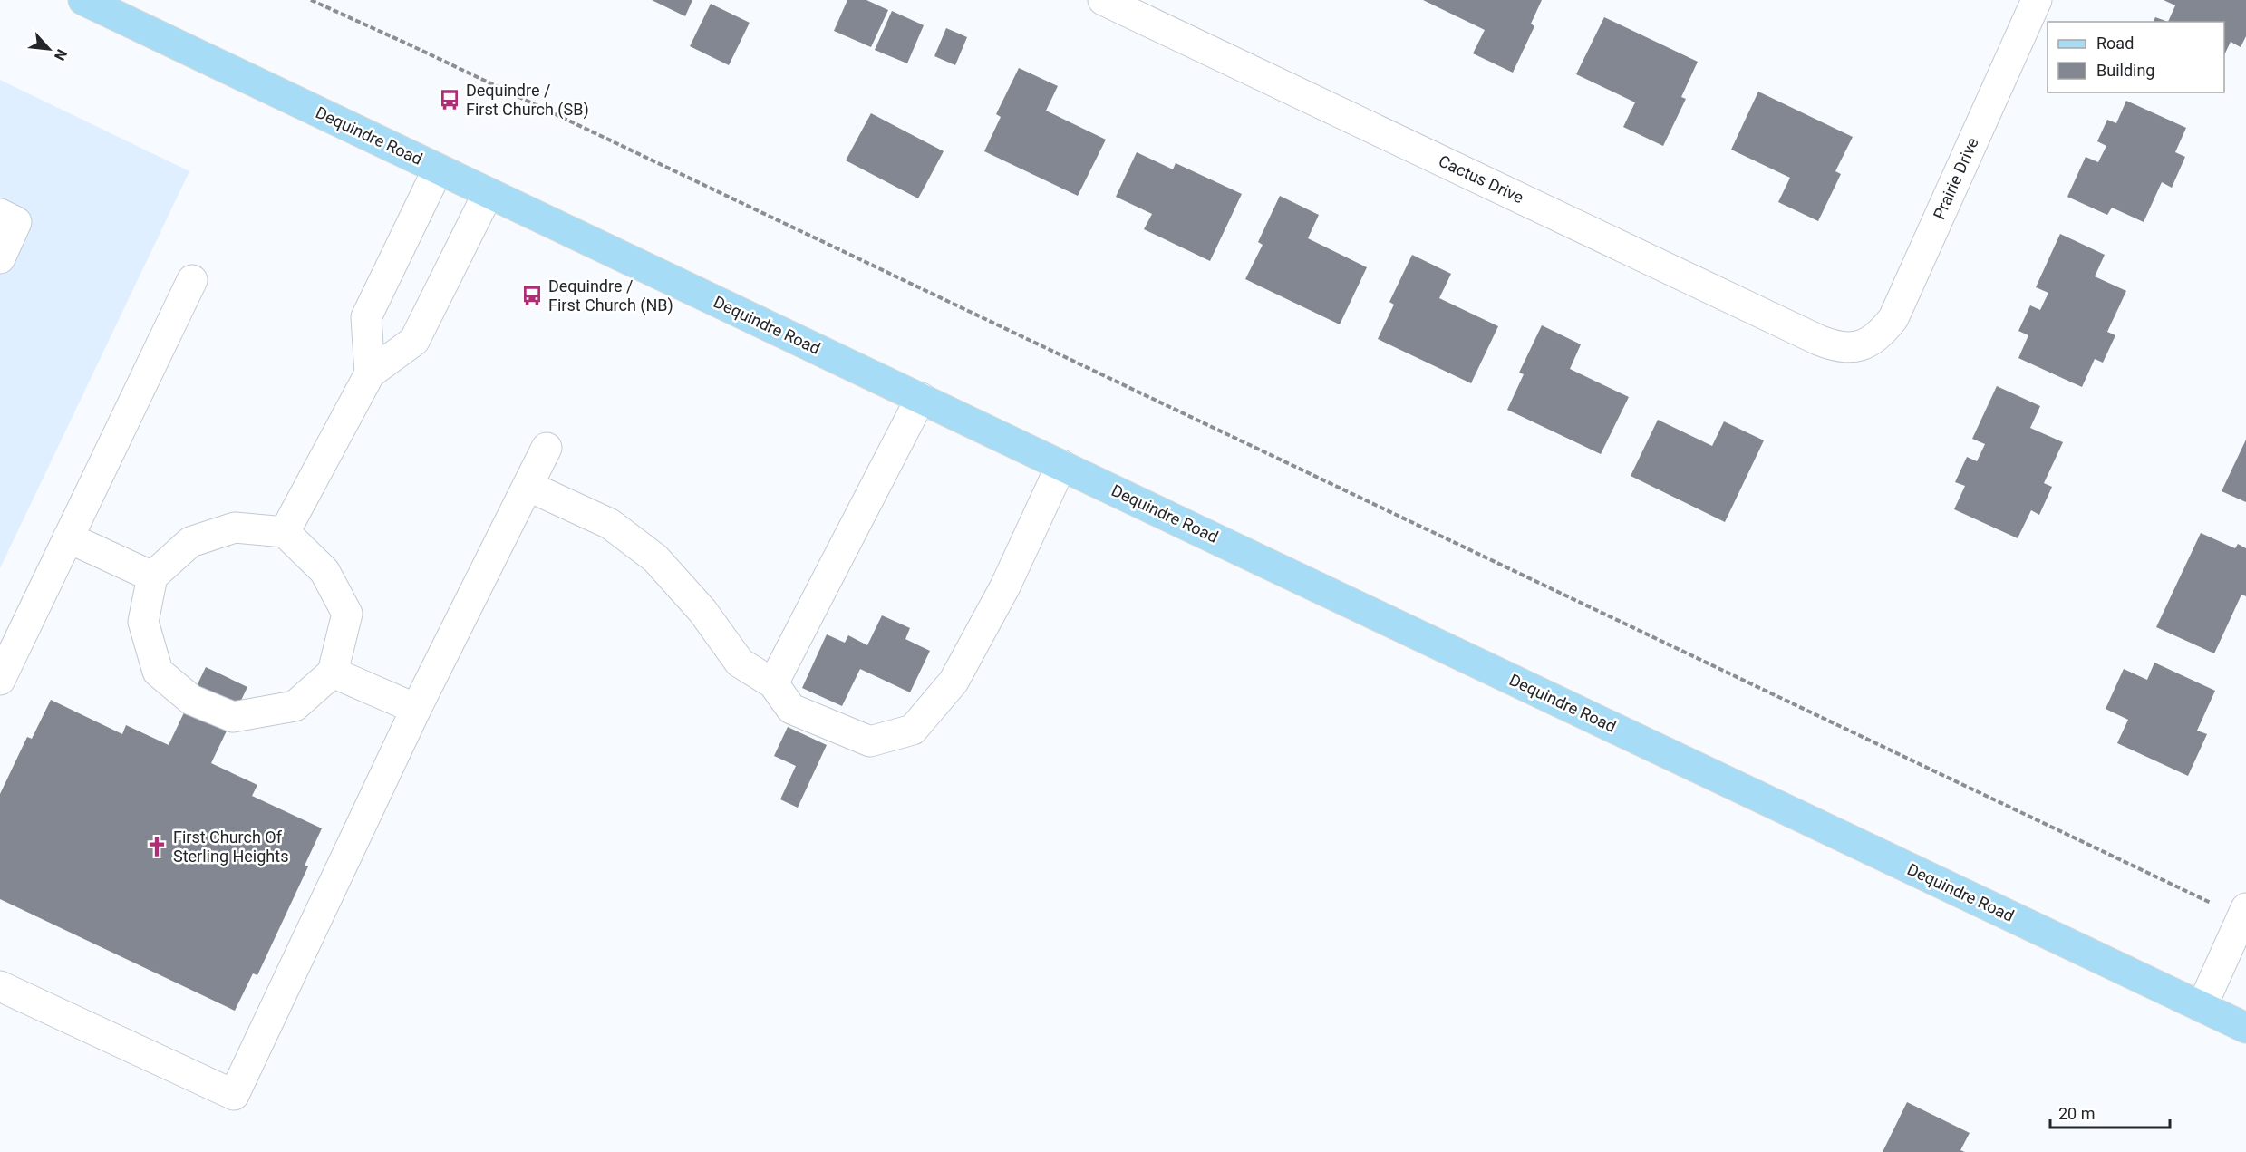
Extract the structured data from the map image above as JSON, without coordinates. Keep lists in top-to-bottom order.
{
  "streets": {
    "main road": ["Dequindre Road"],
    "street": ["Prairie Drive", "Cactus Drive"]
  },
  "crossings": [
    ["Prairie Drive", "Cactus Drive"]
  ],
  "places": {
    "bus stop": ["Dequindre / First Church (SB)", "Dequindre / First Church (NB)"],
    "church": ["First Church Of Sterling Heights"]
  },
  "legend": ["Road", "Building"],
  "scale_bar": "20 m",
  "north": "bottom right"
}
